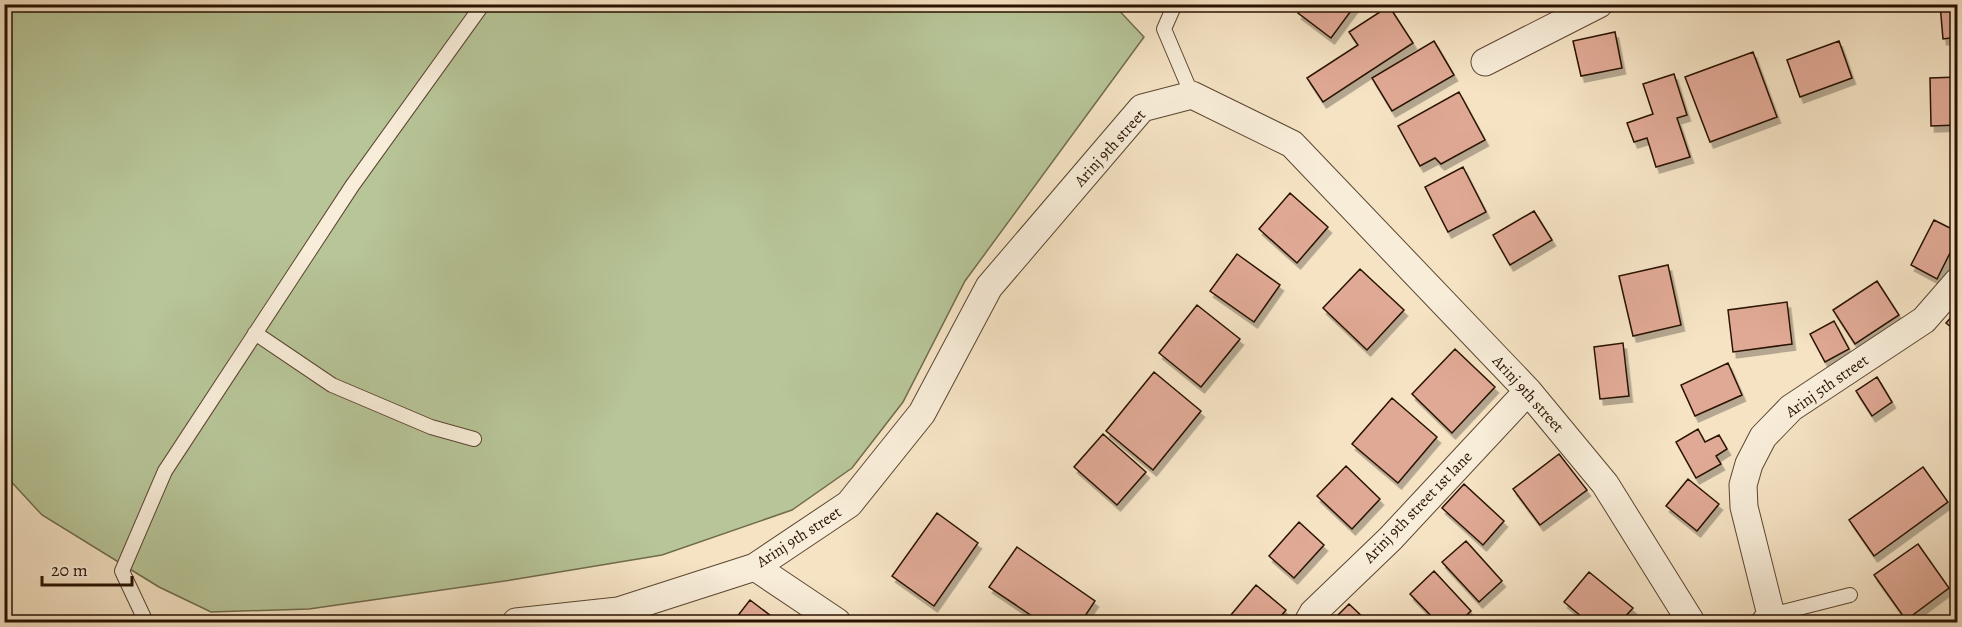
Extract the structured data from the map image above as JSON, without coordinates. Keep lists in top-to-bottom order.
{
  "streets": {
    "street": ["Arinj 9th street", "Arinj 5th street", "Arinj 9th street 1st lane"]
  },
  "crossings": [
    ["Arinj 9th street", "Arinj 9th street 1st lane"]
  ],
  "scale_bar": "20 m"
}
